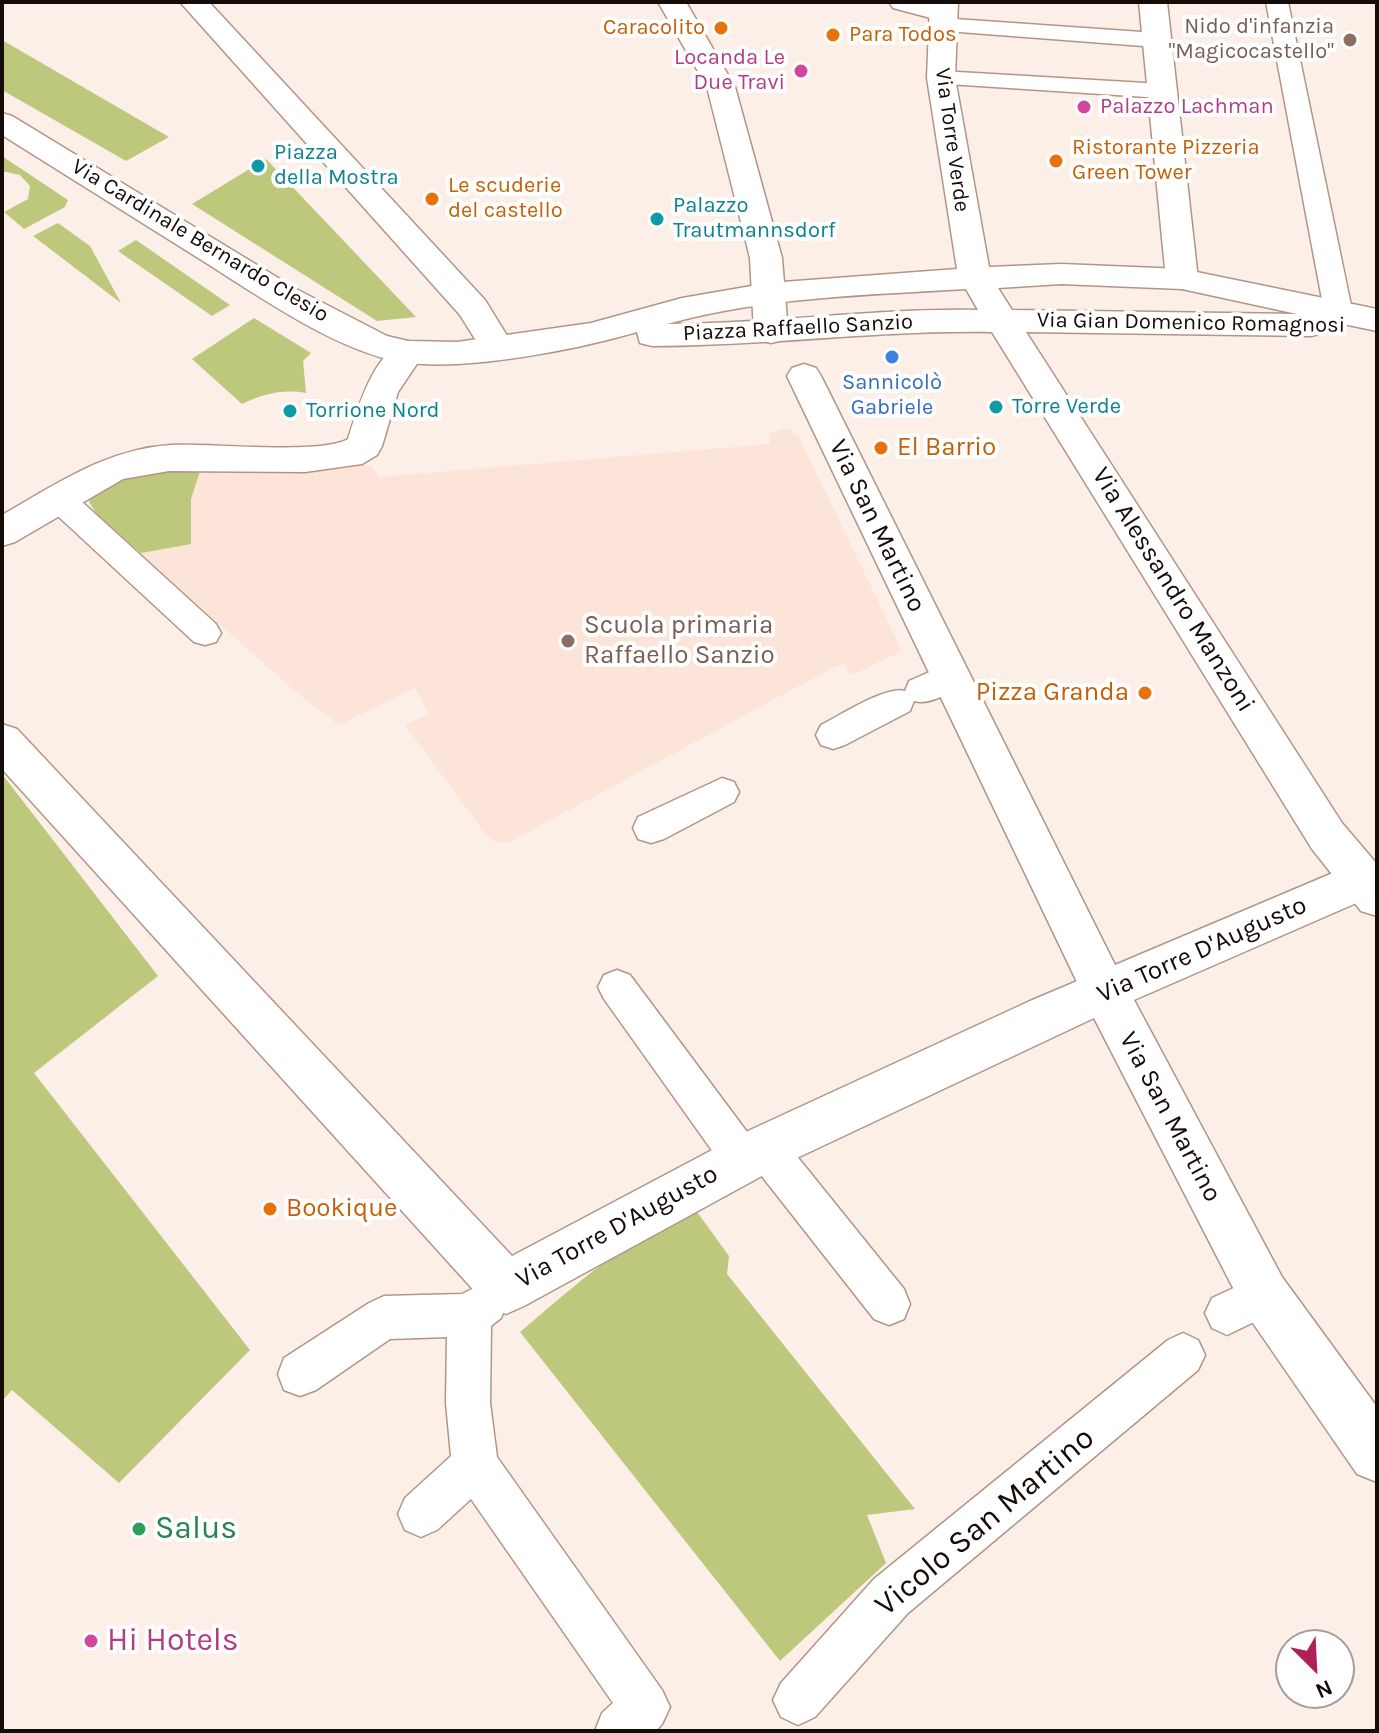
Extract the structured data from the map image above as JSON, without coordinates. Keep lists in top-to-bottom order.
{
  "streets": {
    "street": [
      "Via Torre Verde",
      "Via Cardinale Bernardo Clesio",
      "Via Gian Domenico Romagnosi",
      "Piazza Raffaello Sanzio",
      "Via San Martino",
      "Via Alessandro Manzoni",
      "Via Torre D'Augusto"
    ],
    "lane": ["Vicolo San Martino"]
  },
  "crossings": [
    ["Via Torre Verde", "Via Gian Domenico Romagnosi"],
    ["Via Torre Verde", "Piazza Raffaello Sanzio"],
    ["Via Torre Verde", "Via Alessandro Manzoni"],
    ["Via Cardinale Bernardo Clesio", "Piazza Raffaello Sanzio"],
    ["Via Gian Domenico Romagnosi", "Piazza Raffaello Sanzio"],
    ["Via Gian Domenico Romagnosi", "Via Alessandro Manzoni"],
    ["Piazza Raffaello Sanzio", "Via Alessandro Manzoni"],
    ["Via San Martino", "Via Torre D'Augusto"],
    ["Via Alessandro Manzoni", "Via Torre D'Augusto"]
  ],
  "places": [
    "Caracolito",
    "Para Todos",
    "Nido d'infanzia \"Magicocastello\"",
    "Locanda Le Due Travi",
    "Palazzo Lachman",
    "Ristorante Pizzeria Green Tower",
    "Piazza della Mostra",
    "Le scuderie del castello",
    "Palazzo Trautmannsdorf",
    "Sannicolò Gabriele",
    "Torre Verde",
    "Torrione Nord",
    "El Barrio",
    "Scuola primaria Raffaello Sanzio",
    "Pizza Granda",
    "Bookique",
    "Salus",
    "Hi Hotels"
  ],
  "north": "bottom right"
}
